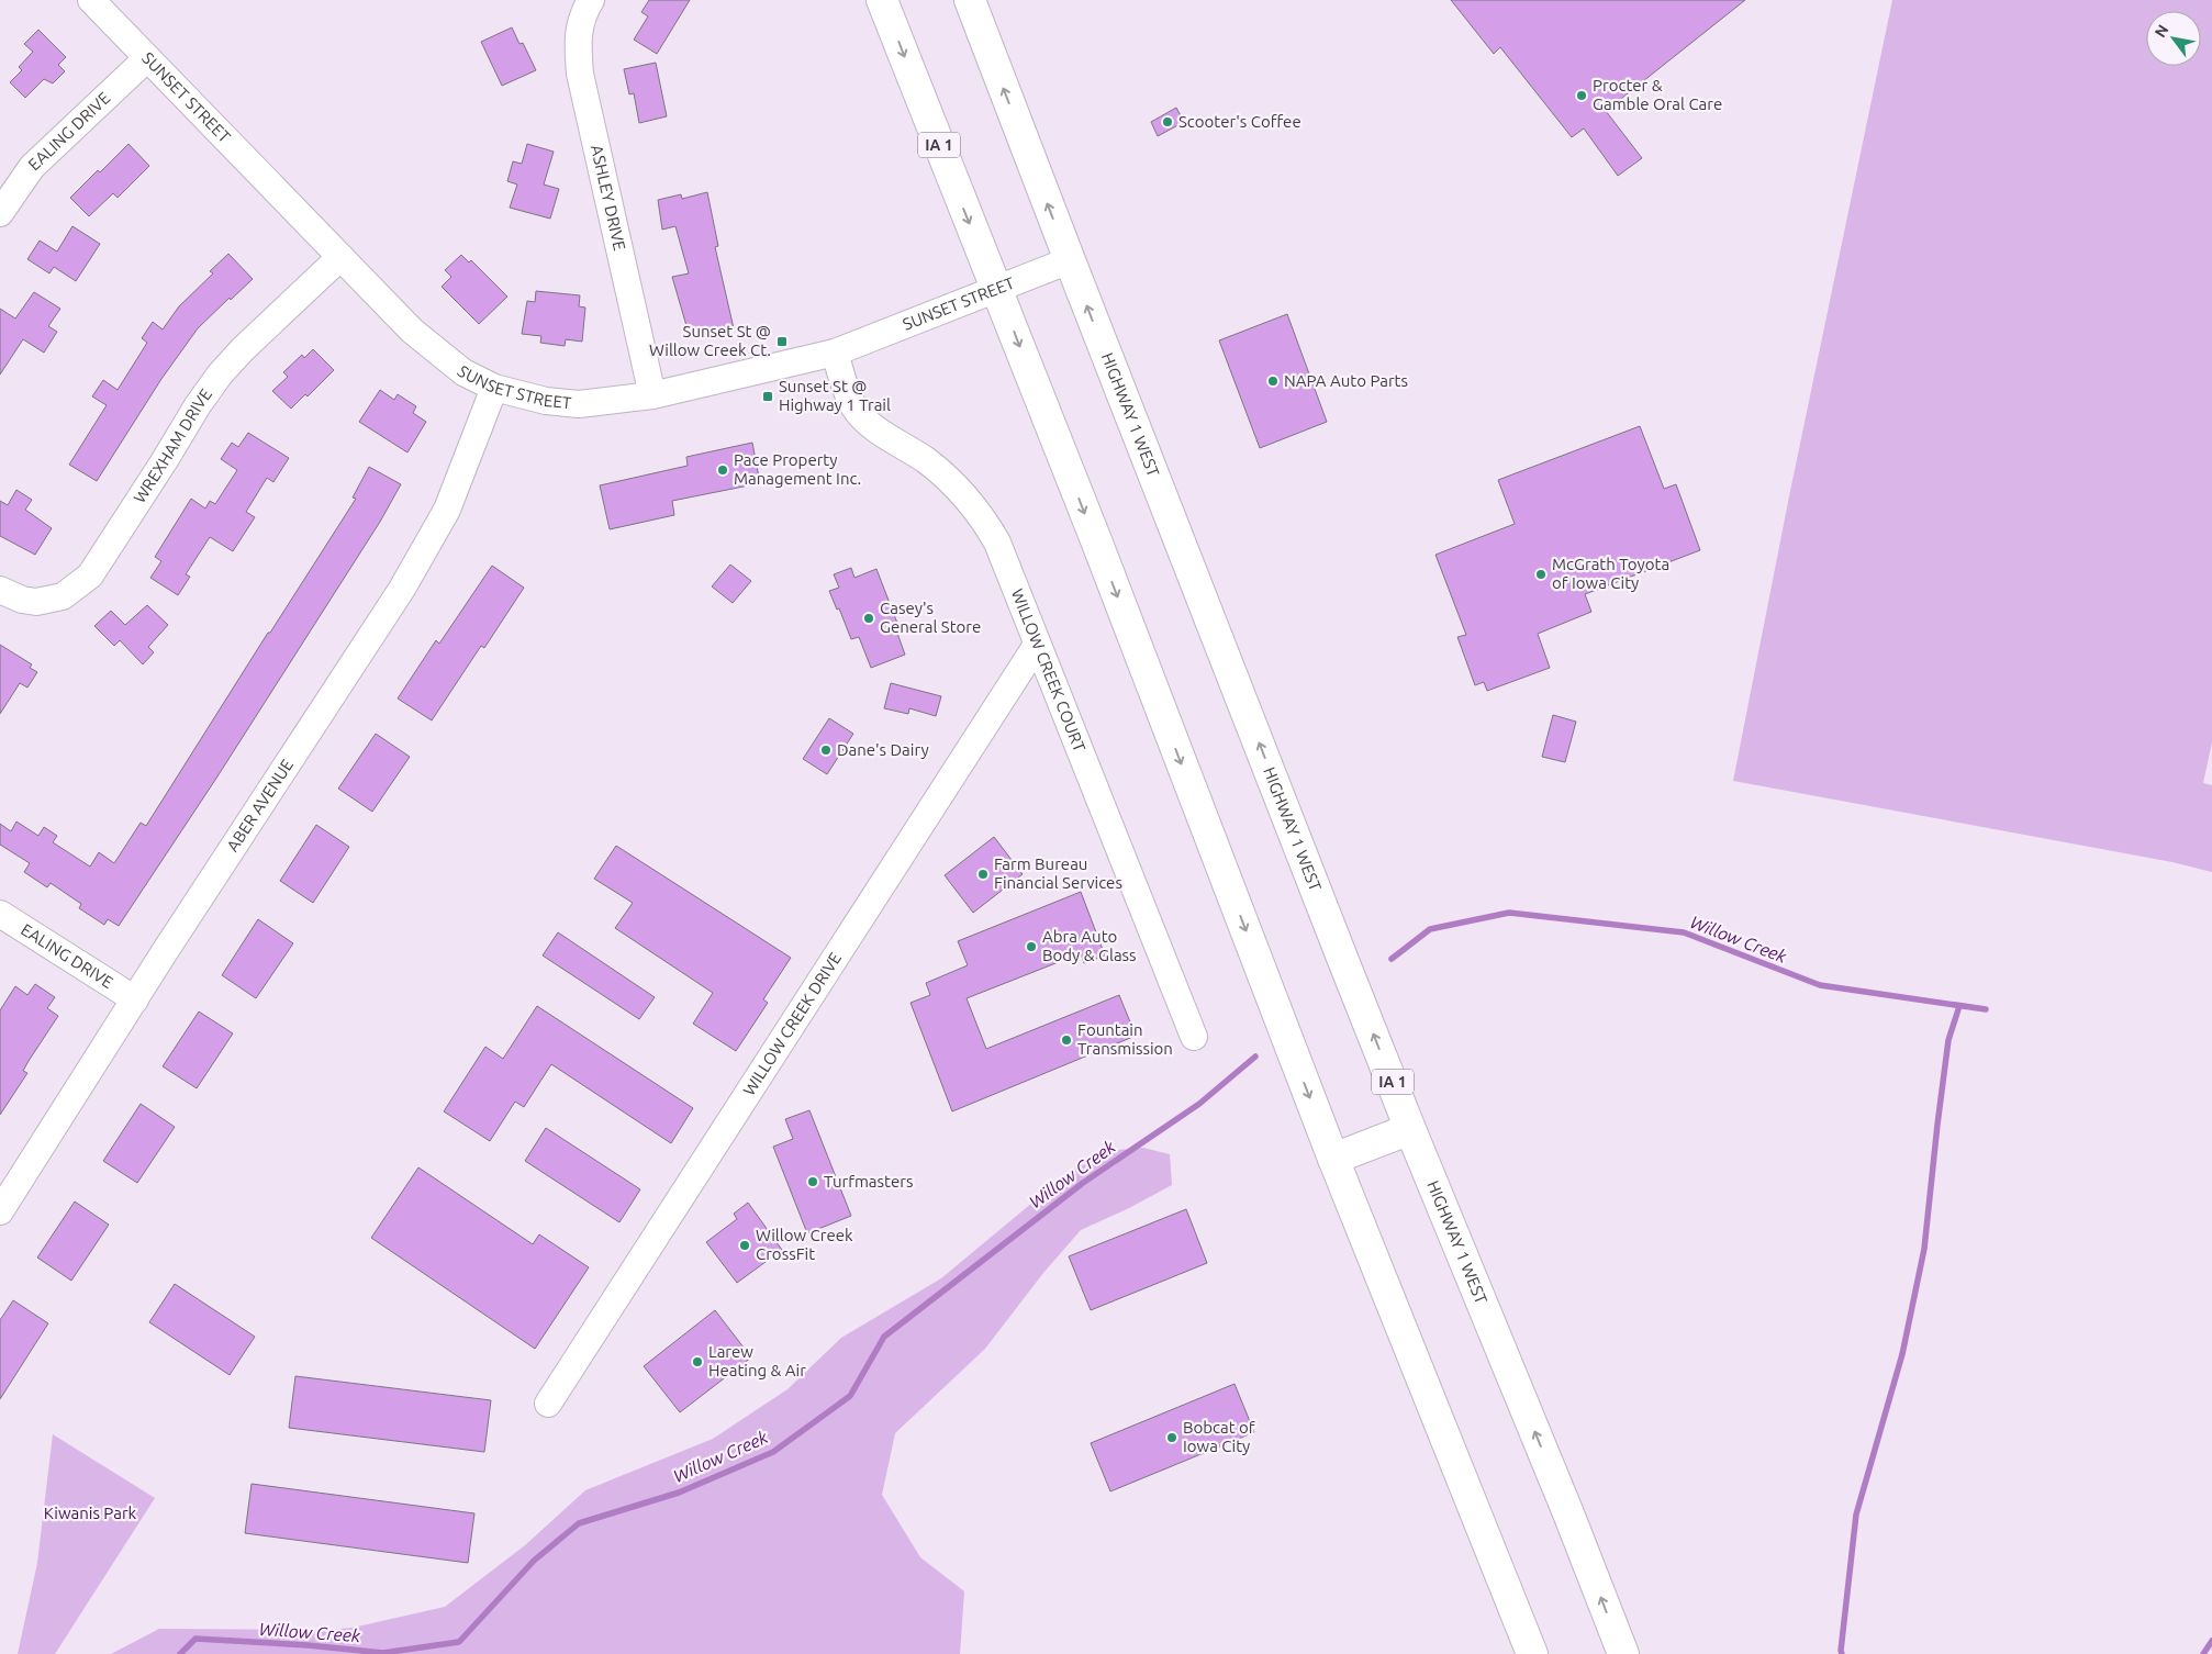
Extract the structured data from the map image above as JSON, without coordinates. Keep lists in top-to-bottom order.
{
  "streets": {
    "main road": ["IA 1", "HIGHWAY 1 WEST"],
    "street": [
      "SUNSET STREET",
      "EALING DRIVE",
      "ASHLEY DRIVE",
      "WREXHAM DRIVE",
      "WILLOW CREEK COURT",
      "ABER AVENUE",
      "WILLOW CREEK DRIVE"
    ]
  },
  "crossings": [
    ["SUNSET STREET", "EALING DRIVE"],
    ["SUNSET STREET", "IA 1"],
    ["SUNSET STREET", "ASHLEY DRIVE"],
    ["SUNSET STREET", "HIGHWAY 1 WEST"],
    ["SUNSET STREET", "WREXHAM DRIVE"],
    ["SUNSET STREET", "WILLOW CREEK COURT"],
    ["SUNSET STREET", "ABER AVENUE"],
    ["EALING DRIVE", "ABER AVENUE"],
    ["WILLOW CREEK COURT", "WILLOW CREEK DRIVE"]
  ],
  "water": ["Willow Creek"],
  "parks": ["Kiwanis Park"],
  "places": {
    "other": [
      "Procter & Gamble Oral Care",
      "Scooter's Coffee",
      "NAPA Auto Parts",
      "Pace Property Management Inc.",
      "McGrath Toyota of Iowa City",
      "Casey's General Store",
      "Dane's Dairy",
      "Farm Bureau Financial Services",
      "Abra Auto Body & Glass",
      "Fountain Transmission",
      "Turfmasters",
      "Willow Creek CrossFit",
      "Larew Heating & Air",
      "Bobcat of Iowa City"
    ],
    "transit": ["Sunset St @ Willow Creek Ct.", "Sunset St @ Highway 1 Trail"]
  },
  "north": "top left"
}
